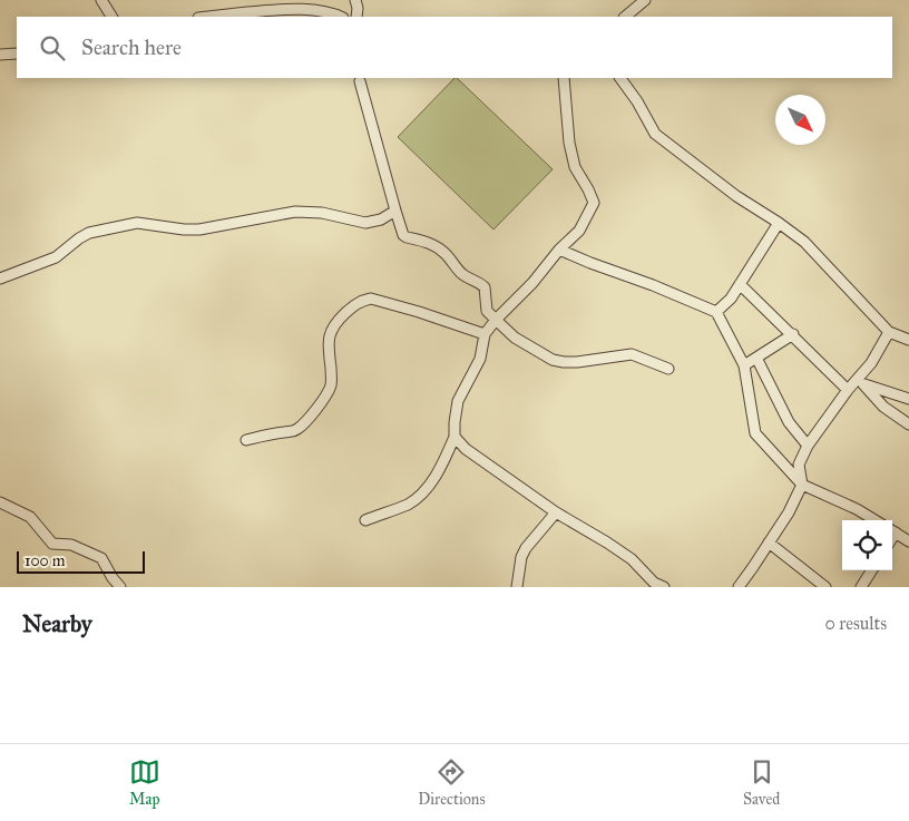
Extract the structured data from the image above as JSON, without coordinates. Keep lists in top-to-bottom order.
{
  "scale_bar": "100 m",
  "north": "bottom right",
  "page": {
    "search": "Search here",
    "scale": "100 m",
    "heading": ["Nearby", "0 results"],
    "nav": ["Map", "Directions", "Saved"]
  }
}
